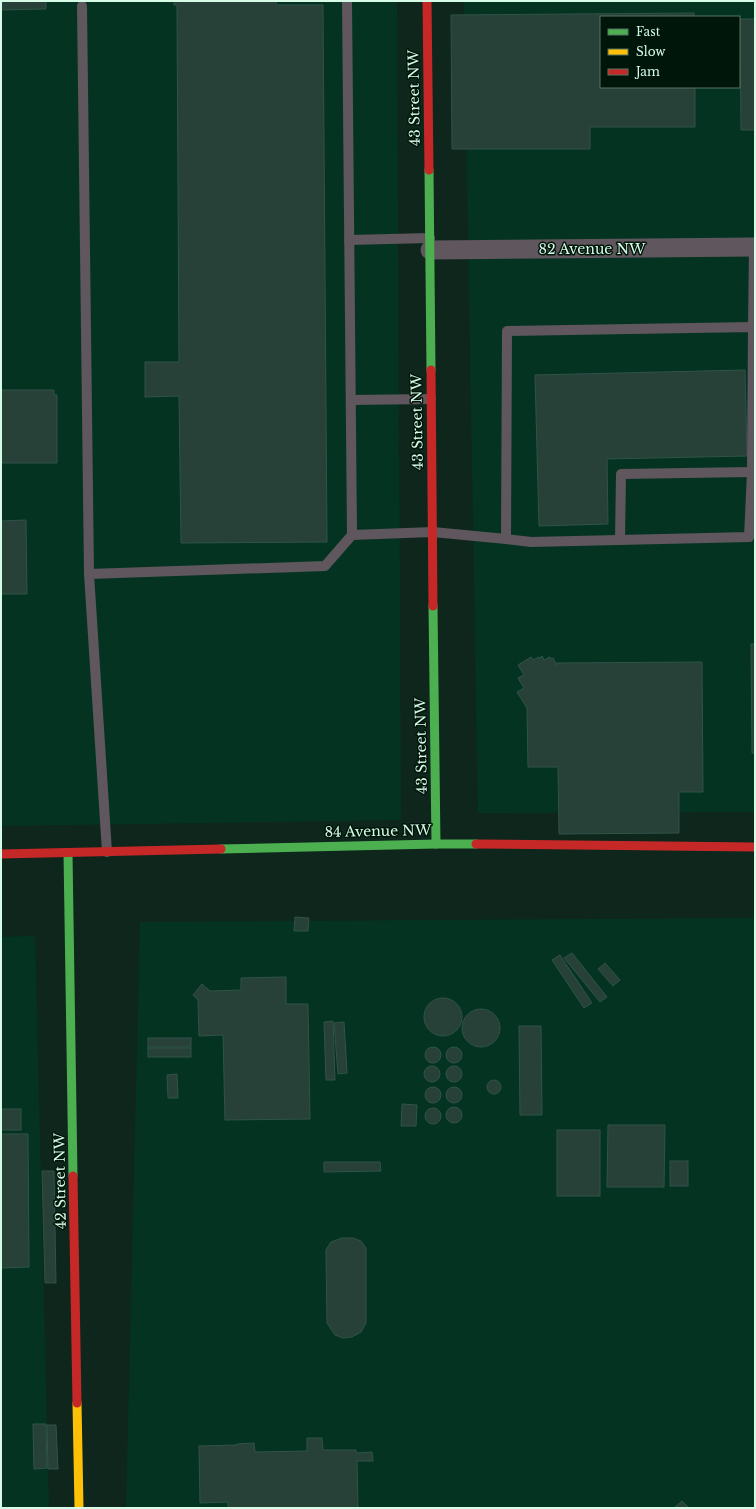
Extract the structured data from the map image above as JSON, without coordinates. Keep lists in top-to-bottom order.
{
  "streets": {
    "street": [
      "43 Street NW",
      "82 Avenue NW",
      "84 Avenue NW",
      "42 Street NW"
    ]
  },
  "crossings": [
    ["43 Street NW", "82 Avenue NW"],
    ["43 Street NW", "84 Avenue NW"],
    ["84 Avenue NW", "42 Street NW"]
  ],
  "legend": ["Fast", "Slow", "Jam"]
}
